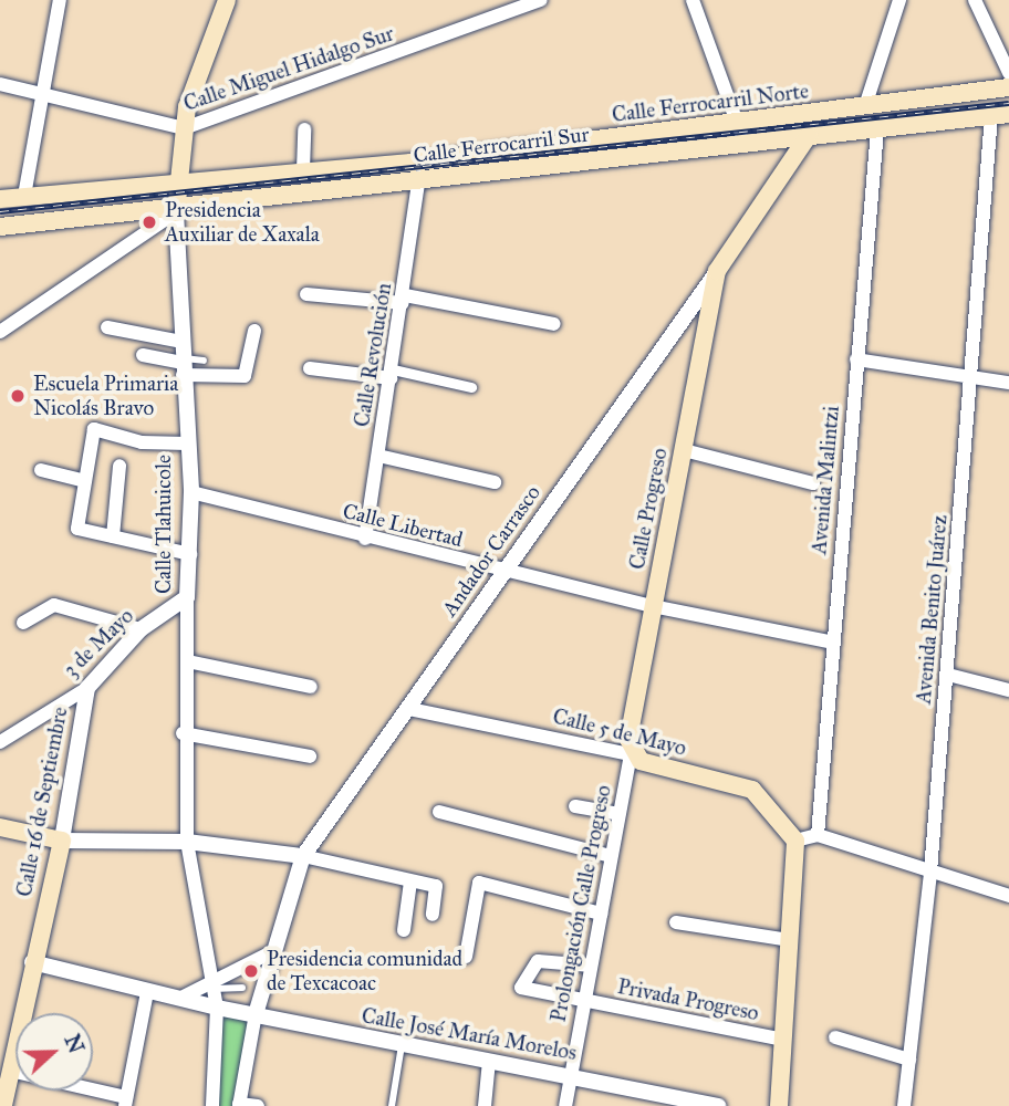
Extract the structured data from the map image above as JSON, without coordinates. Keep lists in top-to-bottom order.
{
  "streets": {
    "main road": [
      "Calle Ferrocarril Norte",
      "Calle Ferrocarril Sur",
      "Calle Progreso",
      "Calle Tlahuicole",
      "Andador Carrasco",
      "Calle 5 de Mayo",
      "Calle 16 de Septiembre"
    ],
    "street": [
      "Calle Miguel Hidalgo Sur",
      "Calle Revolución",
      "Avenida Malintzi",
      "Calle Libertad",
      "Avenida Benito Juárez",
      "3 de Mayo",
      "Prolongación Calle Progreso",
      "Privada Progreso",
      "Calle José María Morelos"
    ]
  },
  "crossings": [
    ["Calle Miguel Hidalgo Sur", "Calle Tlahuicole"],
    ["Calle Ferrocarril Norte", "Calle Ferrocarril Sur"],
    ["Calle Ferrocarril Norte", "Calle Tlahuicole"],
    ["Calle Ferrocarril Sur", "Calle Revolución"],
    ["Calle Ferrocarril Sur", "Avenida Malintzi"],
    ["Calle Ferrocarril Sur", "Calle Tlahuicole"],
    ["Calle Ferrocarril Sur", "Andador Carrasco"],
    ["Calle Ferrocarril Sur", "Avenida Benito Juárez"],
    ["Calle Revolución", "Calle Libertad"],
    ["Avenida Malintzi", "Calle Libertad"],
    ["Calle Progreso", "Calle Libertad"],
    ["Calle Progreso", "Andador Carrasco"],
    ["Calle Progreso", "Calle 5 de Mayo"],
    ["Calle Progreso", "Prolongación Calle Progreso"],
    ["Calle Tlahuicole", "Calle Libertad"],
    ["Calle Tlahuicole", "3 de Mayo"],
    ["Calle Tlahuicole", "Calle José María Morelos"],
    ["Calle Libertad", "Andador Carrasco"],
    ["Andador Carrasco", "Calle 5 de Mayo"],
    ["Andador Carrasco", "Calle José María Morelos"],
    ["3 de Mayo", "Calle 16 de Septiembre"],
    ["Calle 5 de Mayo", "Prolongación Calle Progreso"],
    ["Calle 16 de Septiembre", "Calle José María Morelos"],
    ["Prolongación Calle Progreso", "Privada Progreso"],
    ["Prolongación Calle Progreso", "Calle José María Morelos"]
  ],
  "places": ["Presidencia Auxiliar de Xaxala", "Escuela Primaria Nicolás Bravo", "Presidencia comunidad de Texcacoac"],
  "north": "right"
}
